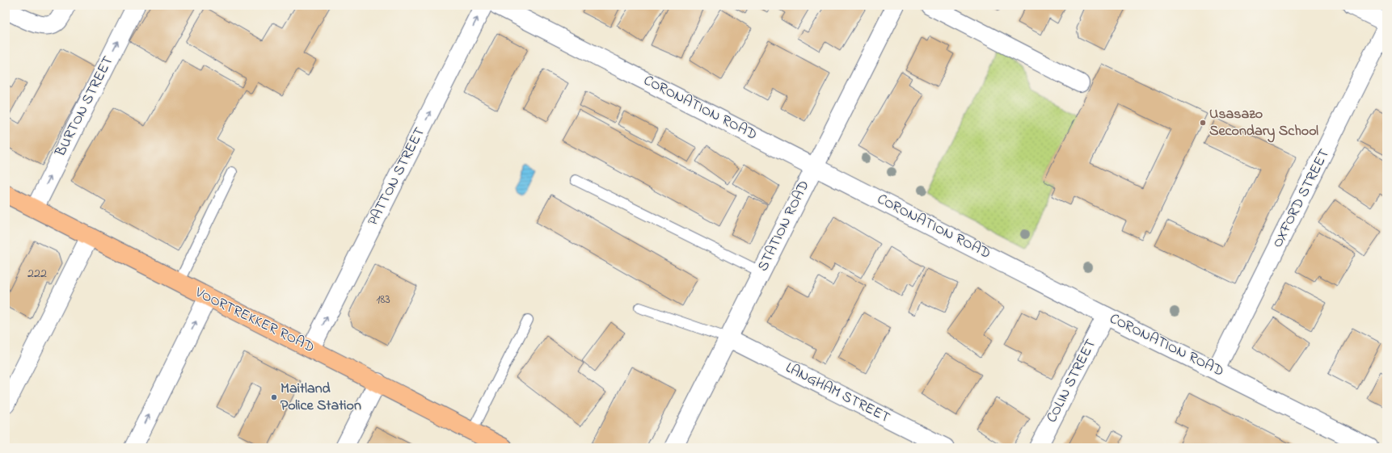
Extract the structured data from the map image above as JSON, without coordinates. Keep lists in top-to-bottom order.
{
  "streets": {
    "main road": ["VOORTREKKER ROAD"],
    "street": [
      "BURTON STREET",
      "CORONATION ROAD",
      "PATTON STREET",
      "OXFORD STREET",
      "STATION ROAD",
      "COLIN STREET",
      "LANGHAM STREET"
    ]
  },
  "crossings": [
    ["BURTON STREET", "VOORTREKKER ROAD"],
    ["CORONATION ROAD", "OXFORD STREET"],
    ["CORONATION ROAD", "STATION ROAD"],
    ["CORONATION ROAD", "COLIN STREET"],
    ["PATTON STREET", "VOORTREKKER ROAD"],
    ["STATION ROAD", "LANGHAM STREET"]
  ],
  "one_way": ["BURTON STREET", "PATTON STREET"],
  "places": ["Usasazo Secondary School", "Maitland Police Station"],
  "house_numbers": ["222", "183"]
}
